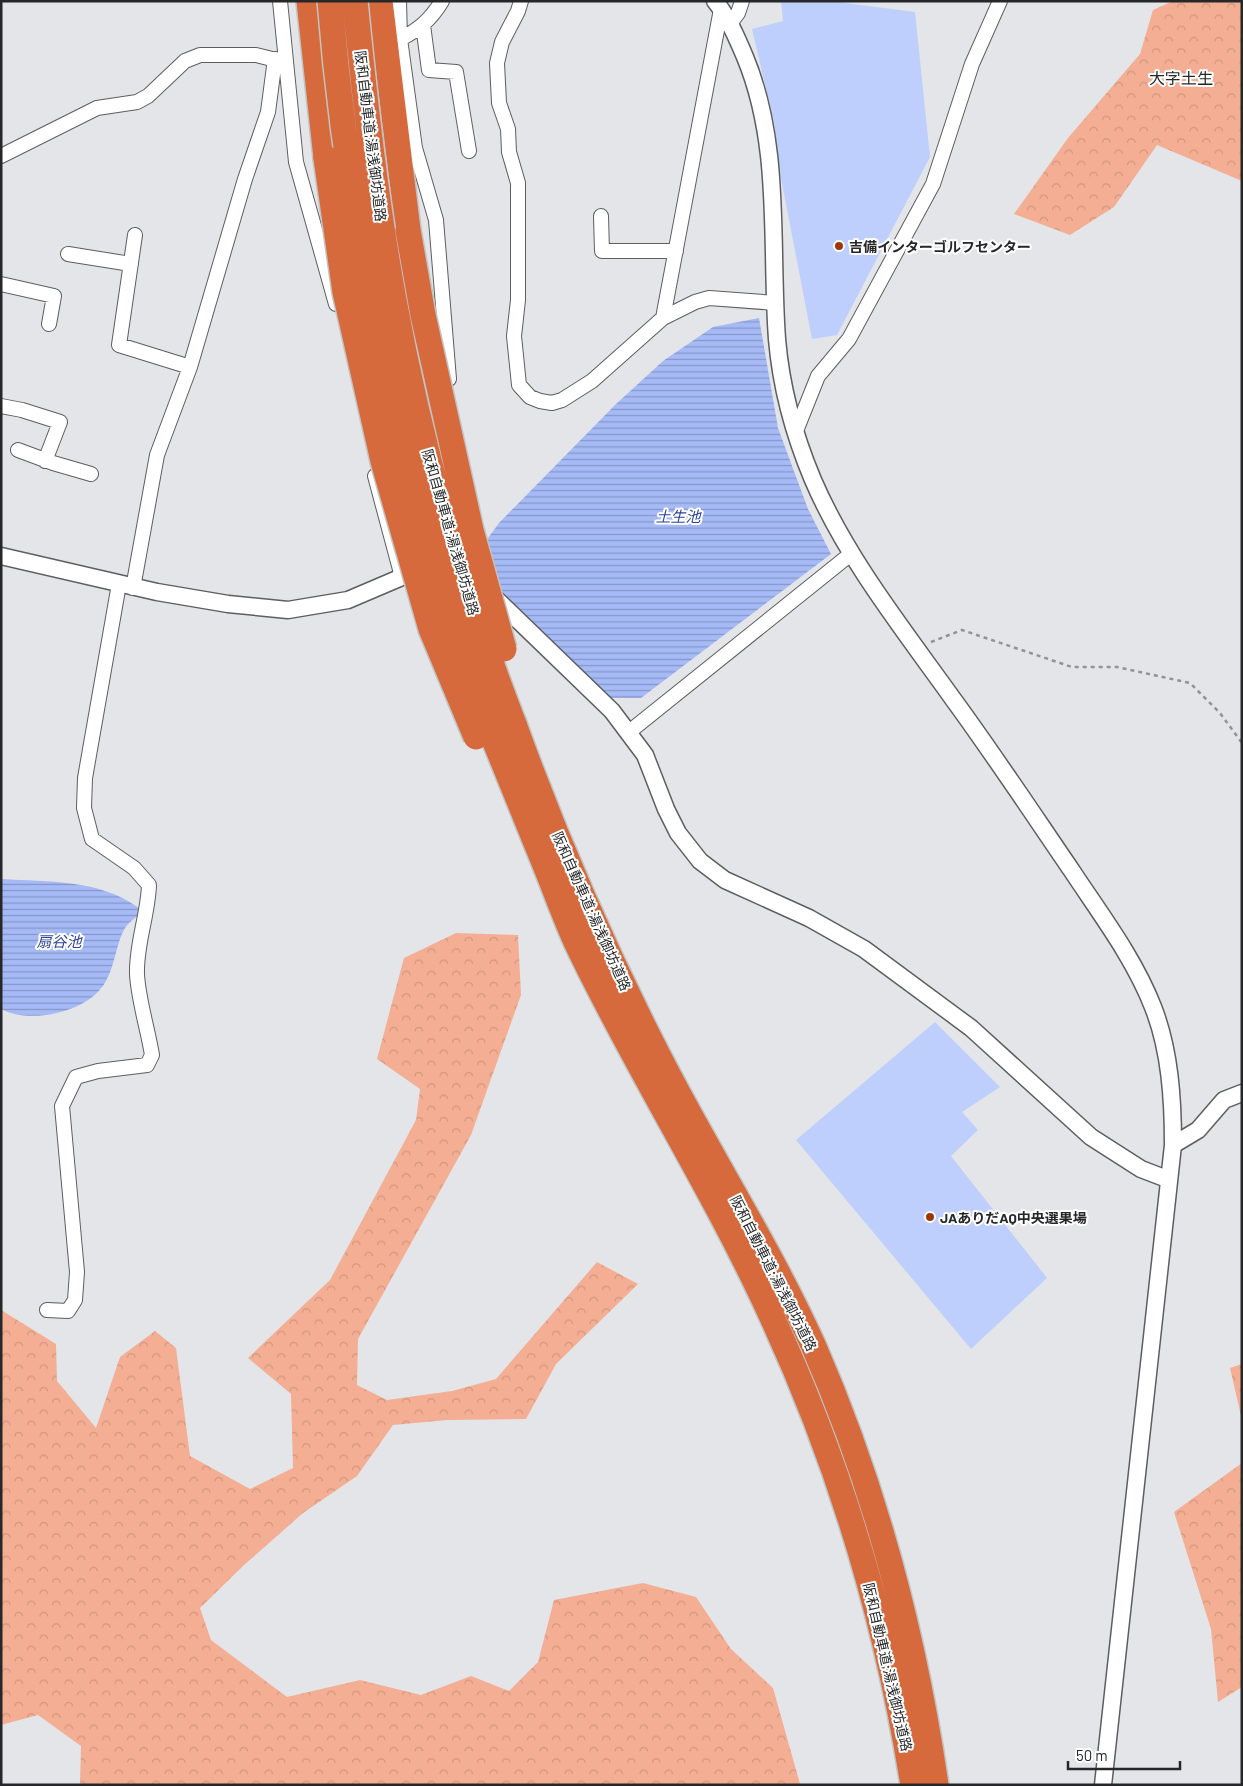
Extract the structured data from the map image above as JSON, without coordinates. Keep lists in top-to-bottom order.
{
  "streets": {
    "highway": ["阪和自動車道;湯浅御坊道路"]
  },
  "districts": ["大字土生"],
  "water": ["土生池", "扇谷池"],
  "places": ["吉備インターゴルフセンター", "JAありだAQ中央選果場"],
  "scale_bar": "50 m"
}
